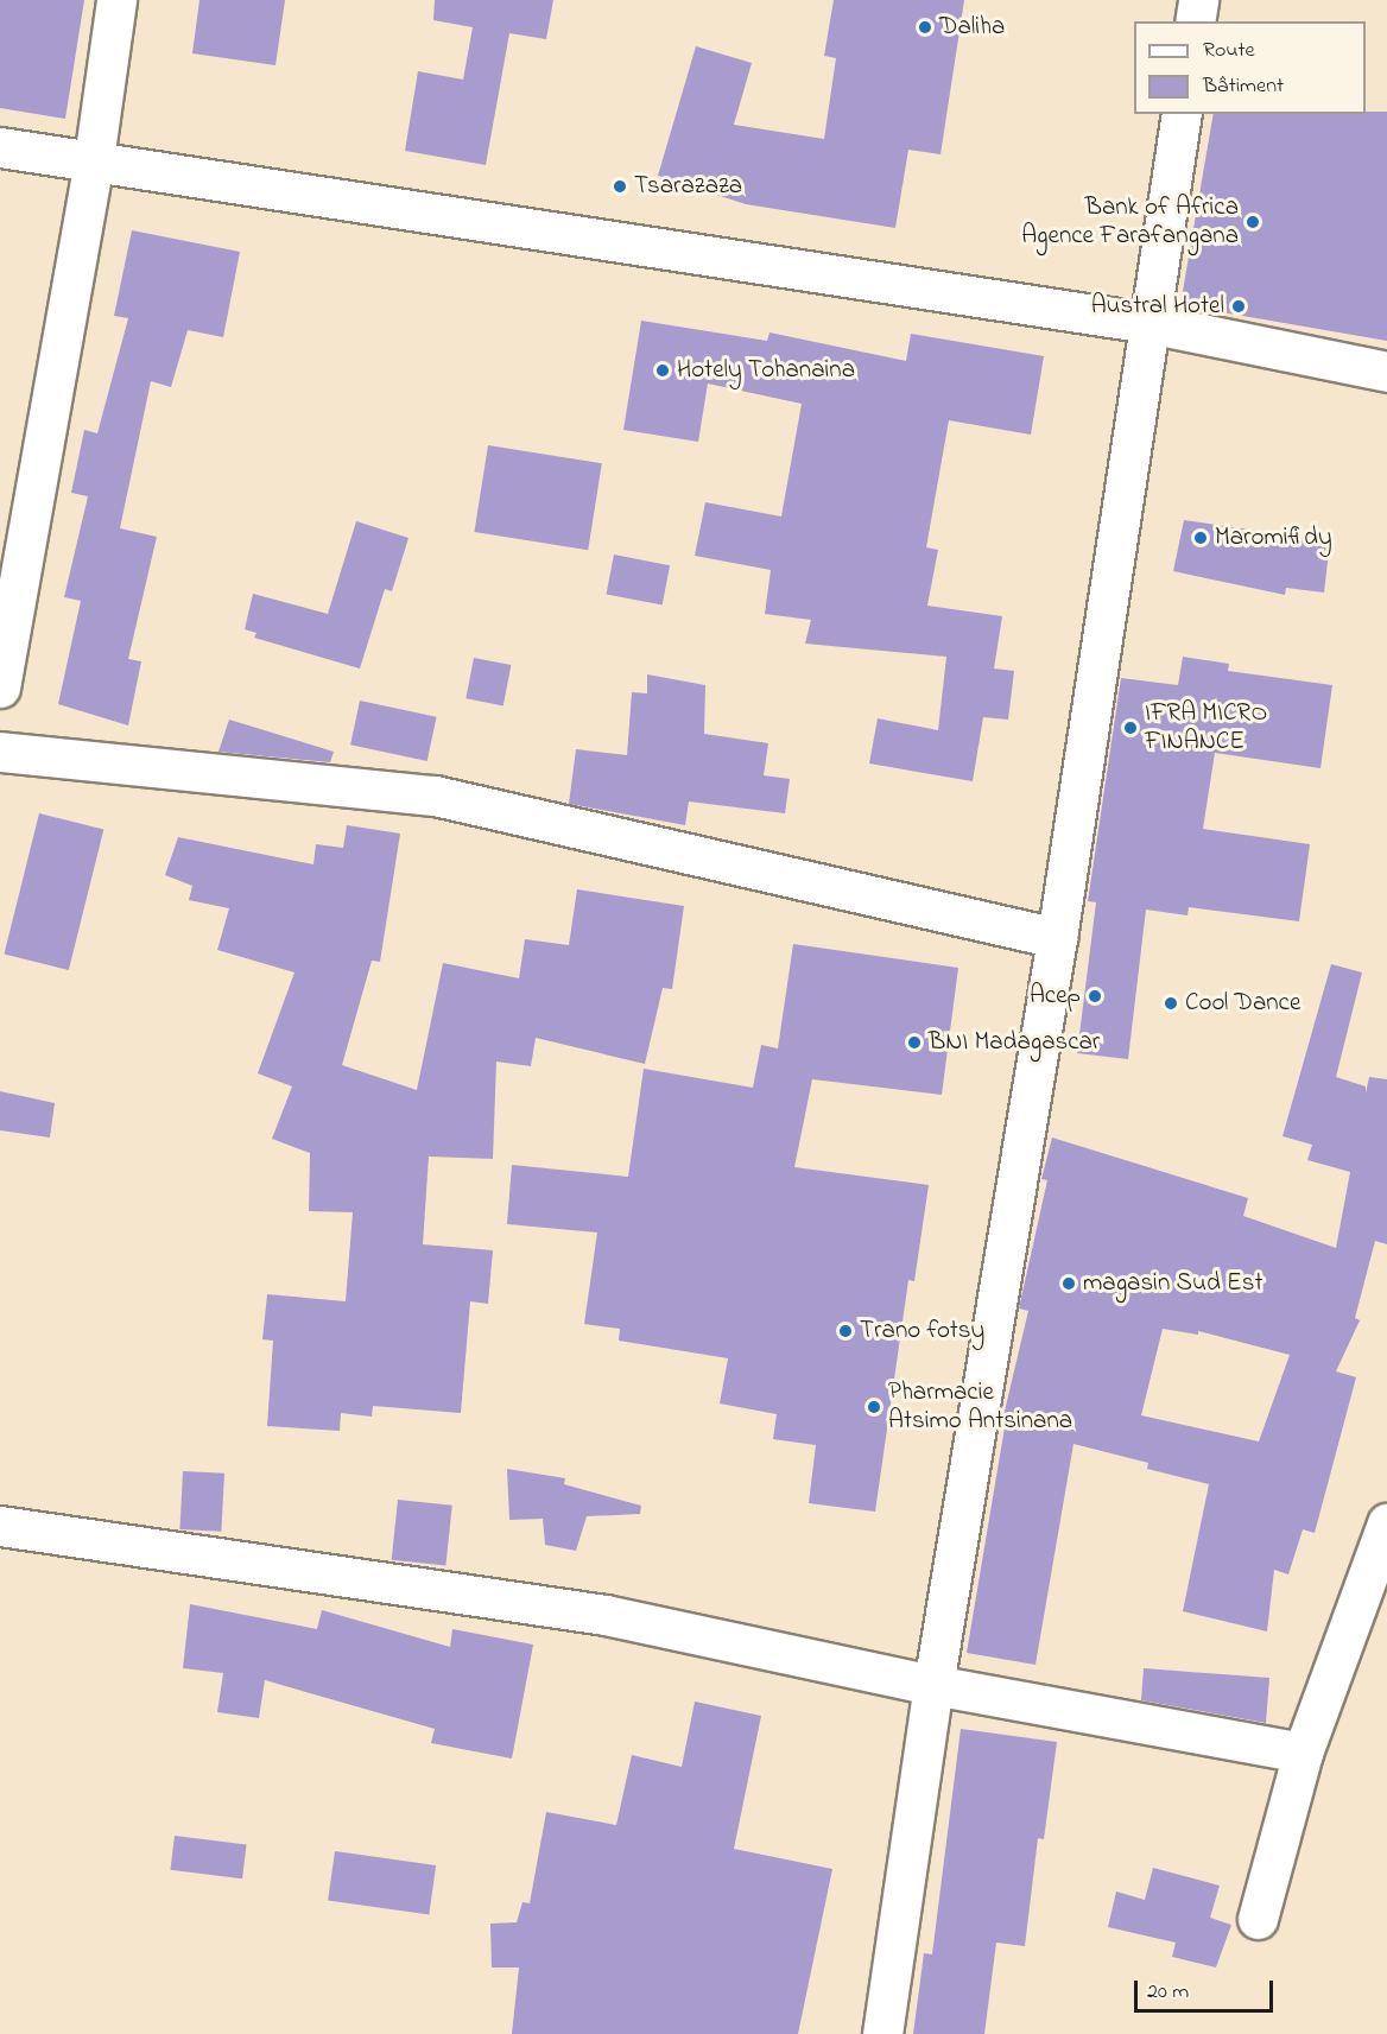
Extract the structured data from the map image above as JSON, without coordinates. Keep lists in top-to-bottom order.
{
  "places": [
    "Daliha",
    "Tsarazaza",
    "Bank of Africa Agence Farafangana",
    "Austral Hotel",
    "Hotely Tohanaina",
    "Maromifidy",
    "IFRA MICRO FINANCE",
    "Acep",
    "Cool Dance",
    "BNI Madagascar",
    "magasin Sud Est",
    "Trano fotsy",
    "Pharmacie Atsimo Antsinana"
  ],
  "legend": ["Route", "Bâtiment"],
  "scale_bar": "20 m"
}
